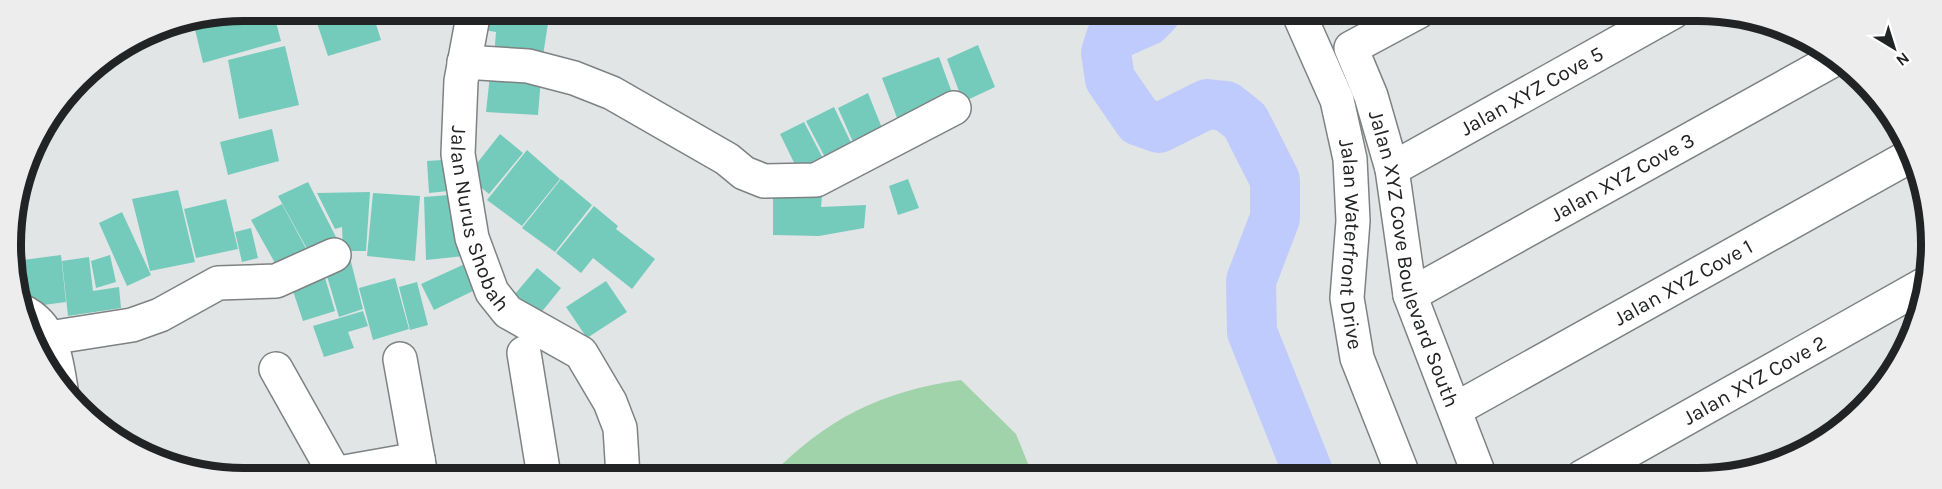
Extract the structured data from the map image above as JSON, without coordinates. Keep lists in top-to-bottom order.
{
  "streets": {
    "street": [
      "Jalan XYZ Cove 5",
      "Jalan XYZ Cove 3",
      "Jalan Nurus Shobah",
      "Jalan Waterfront Drive",
      "Jalan XYZ Cove Boulevard South",
      "Jalan XYZ Cove 1",
      "Jalan XYZ Cove 2"
    ]
  },
  "crossings": [
    ["Jalan XYZ Cove 5", "Jalan XYZ Cove Boulevard South"],
    ["Jalan XYZ Cove 3", "Jalan XYZ Cove Boulevard South"],
    ["Jalan XYZ Cove Boulevard South", "Jalan XYZ Cove 1"]
  ],
  "north": "bottom right"
}
